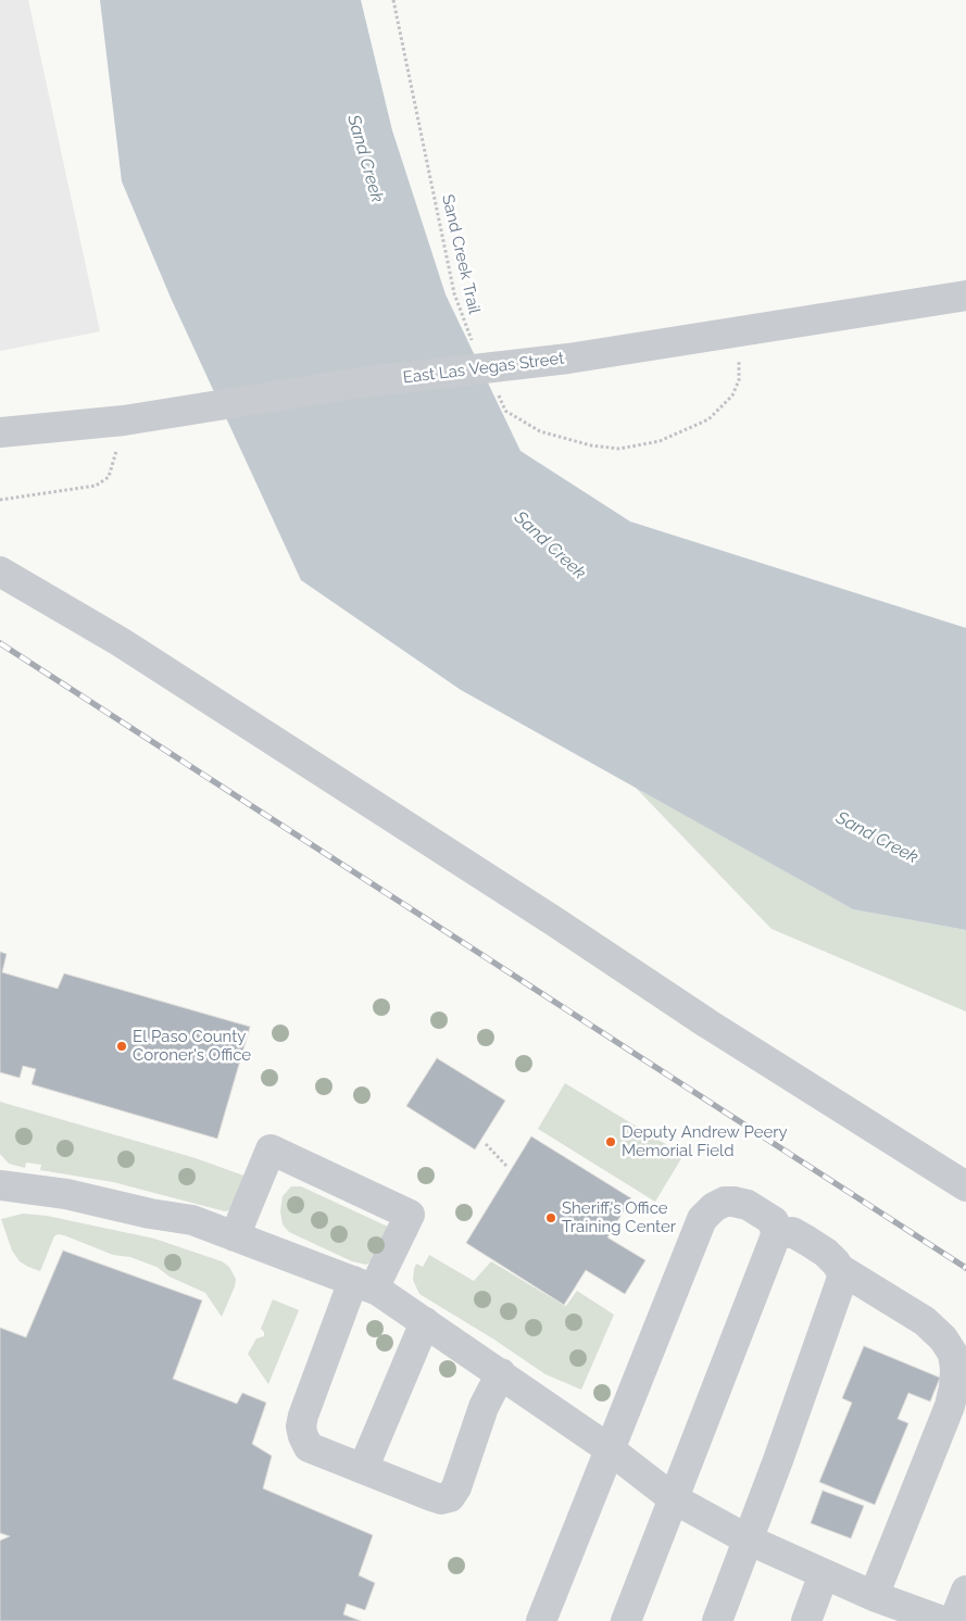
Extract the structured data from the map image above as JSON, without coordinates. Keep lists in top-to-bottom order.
{
  "streets": {
    "street": ["East Las Vegas Street"],
    "path": ["Sand Creek Trail"]
  },
  "water": ["Sand Creek"],
  "places": ["El Paso County Coroner's Office", "Deputy Andrew Peery Memorial Field", "Sheriff's Office Training Center"]
}
